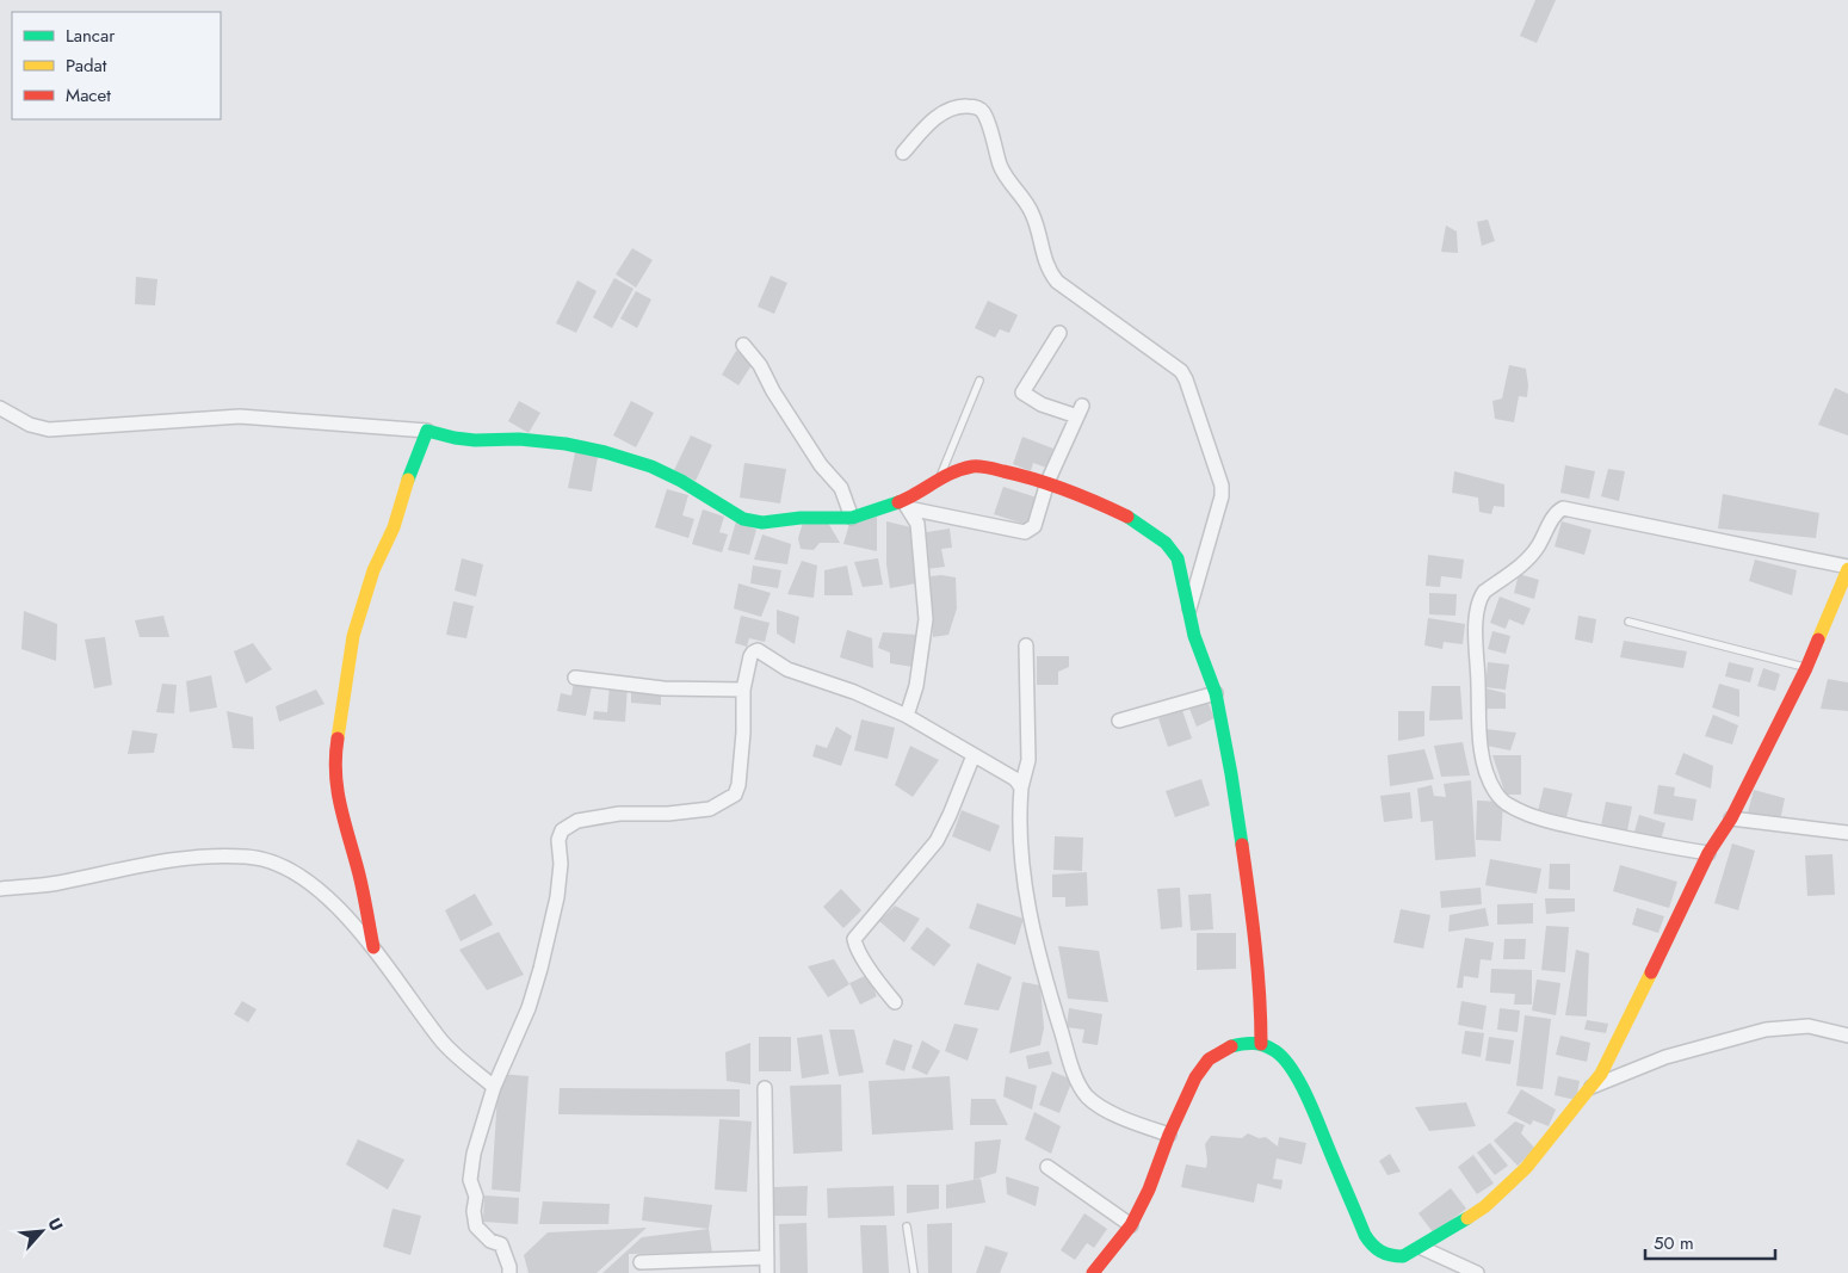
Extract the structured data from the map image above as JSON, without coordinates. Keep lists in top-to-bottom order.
{
  "legend": ["Lancar", "Padat", "Macet"],
  "scale_bar": "50 m",
  "north": "top right"
}
